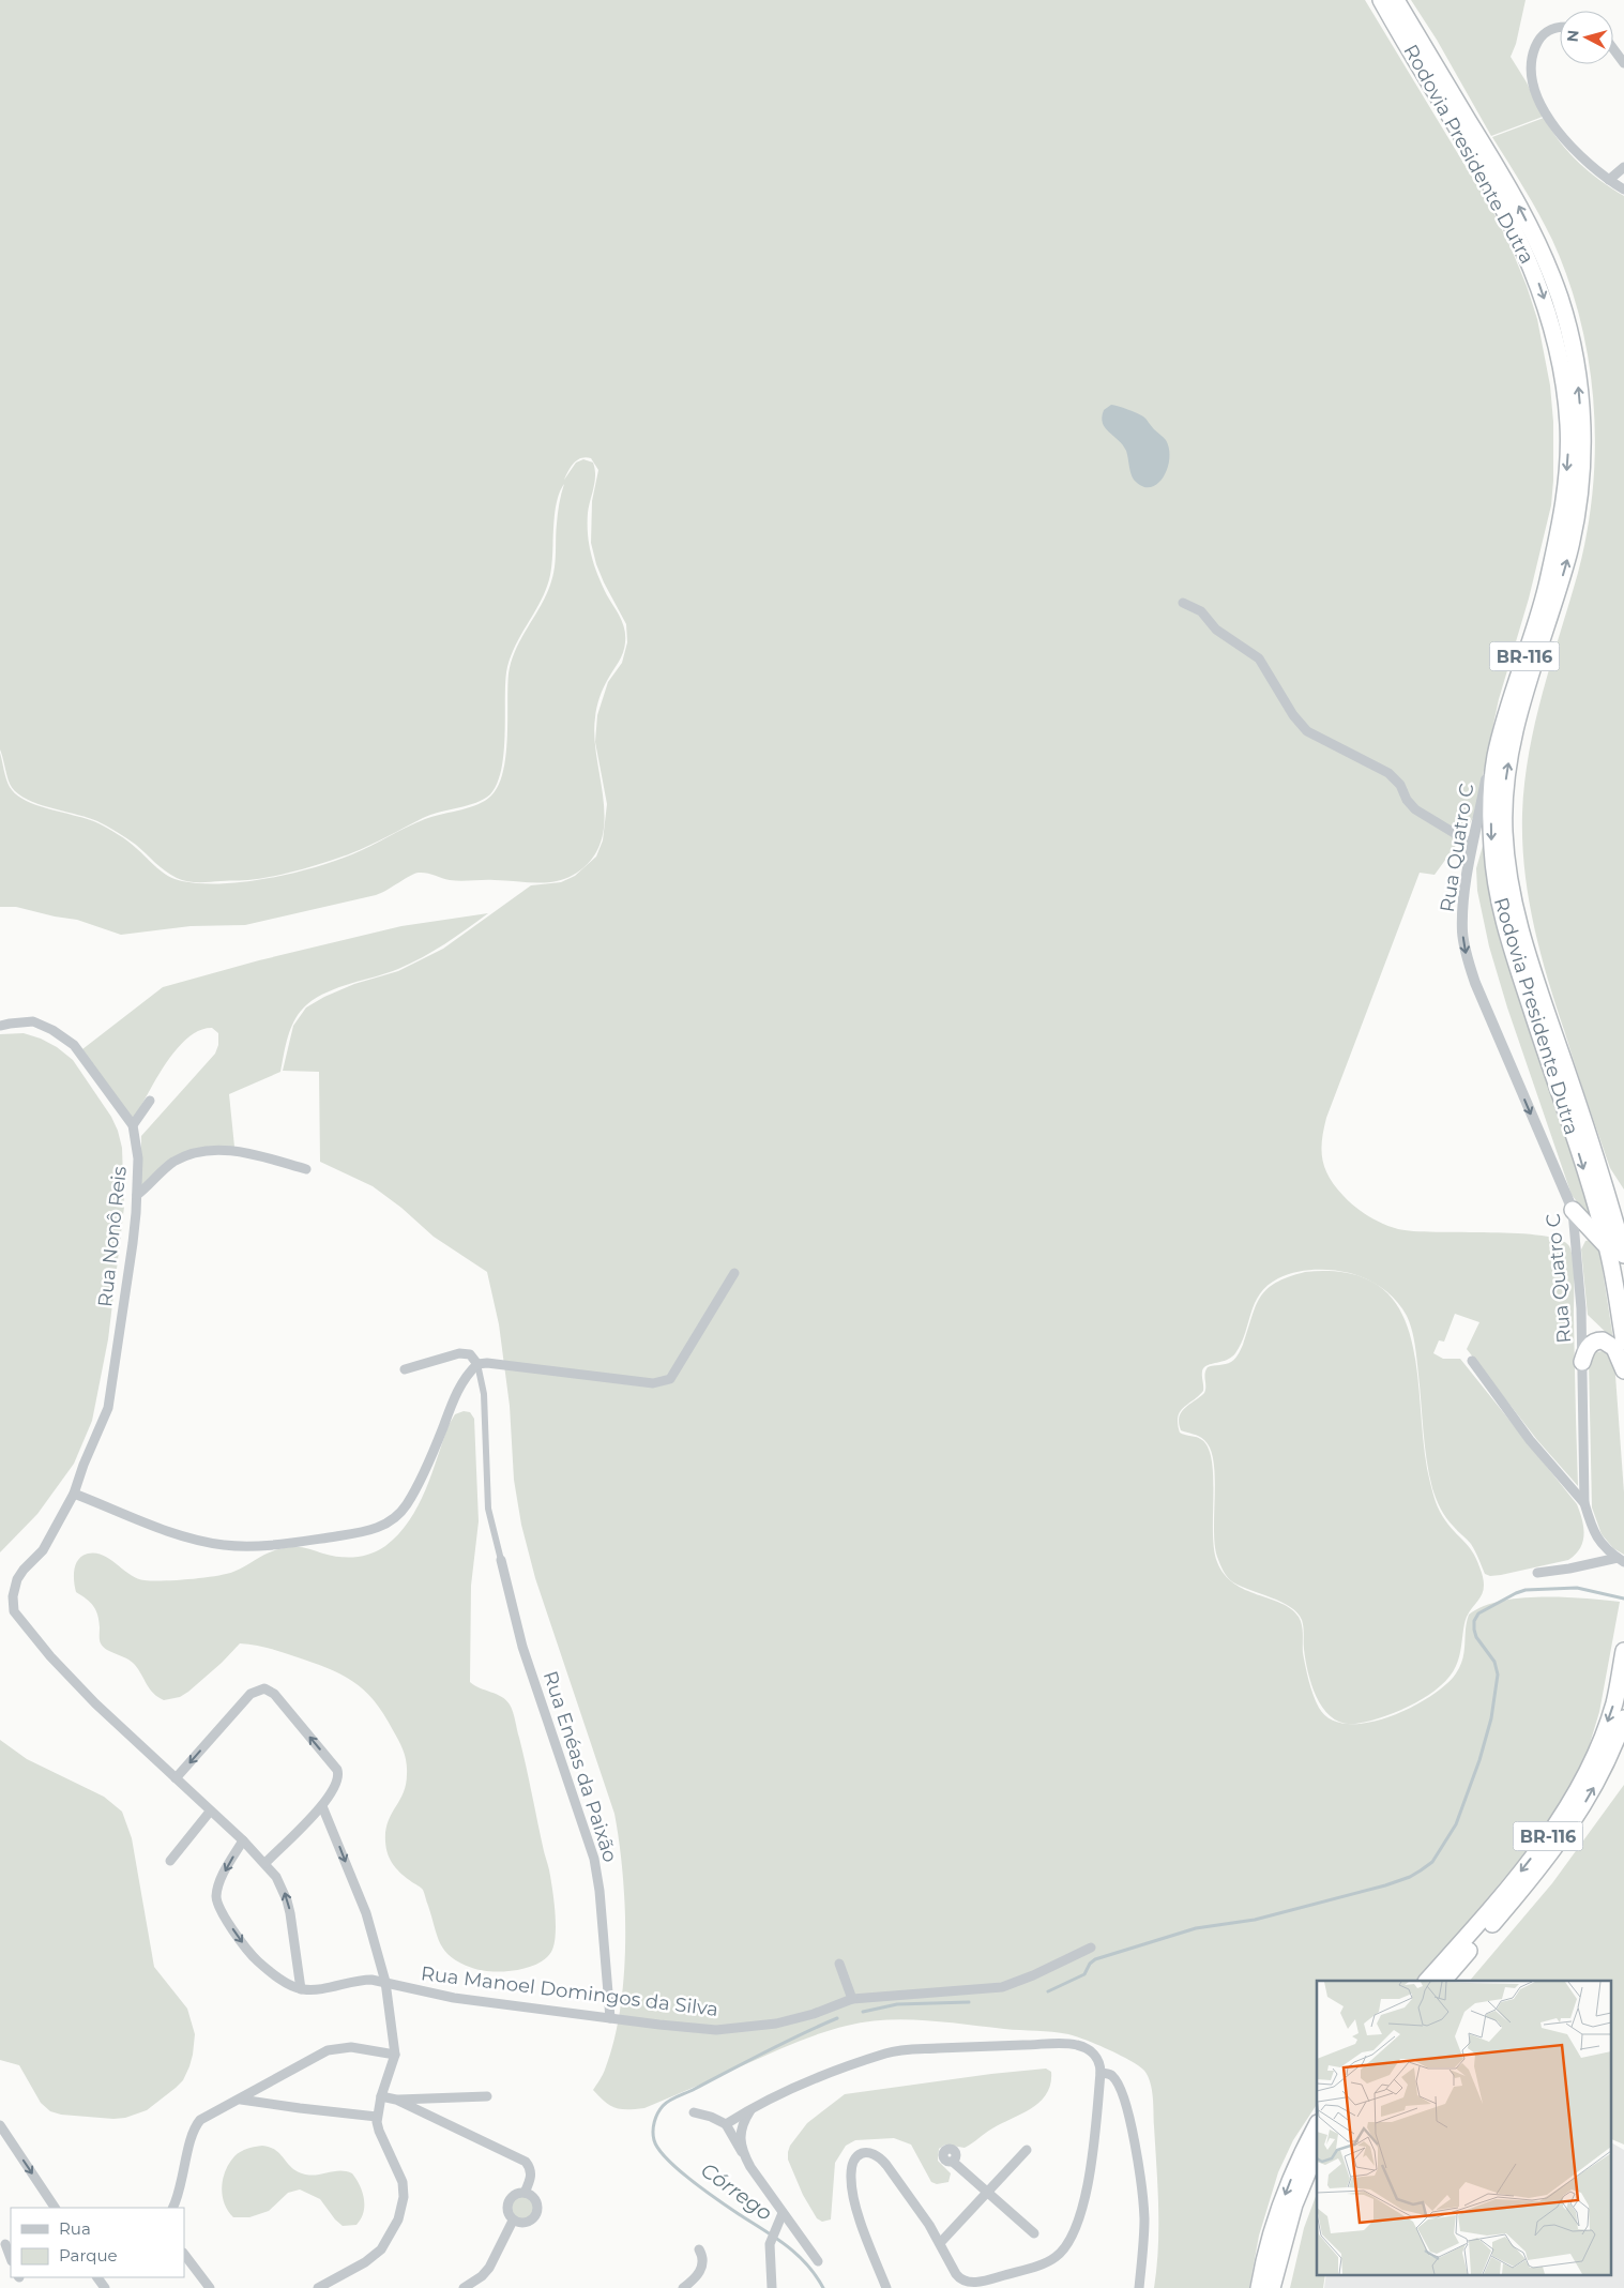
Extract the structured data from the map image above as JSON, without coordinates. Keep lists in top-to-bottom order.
{
  "streets": {
    "highway": ["Rodovia Presidente Dutra", "BR-116"],
    "street": [
      "Rua Quatro C",
      "Rua Nonô Reis",
      "Rua Enéas da Paixão",
      "Rua Manoel Domingos da Silva"
    ]
  },
  "crossings": [
    ["Rodovia Presidente Dutra", "Rua Quatro C"],
    ["Rua Nonô Reis", "Rua Manoel Domingos da Silva"],
    ["Rua Enéas da Paixão", "Rua Manoel Domingos da Silva"]
  ],
  "one_way": ["Rua Quatro C"],
  "water": ["Córrego"],
  "legend": ["Rua", "Parque"],
  "north": "left"
}
